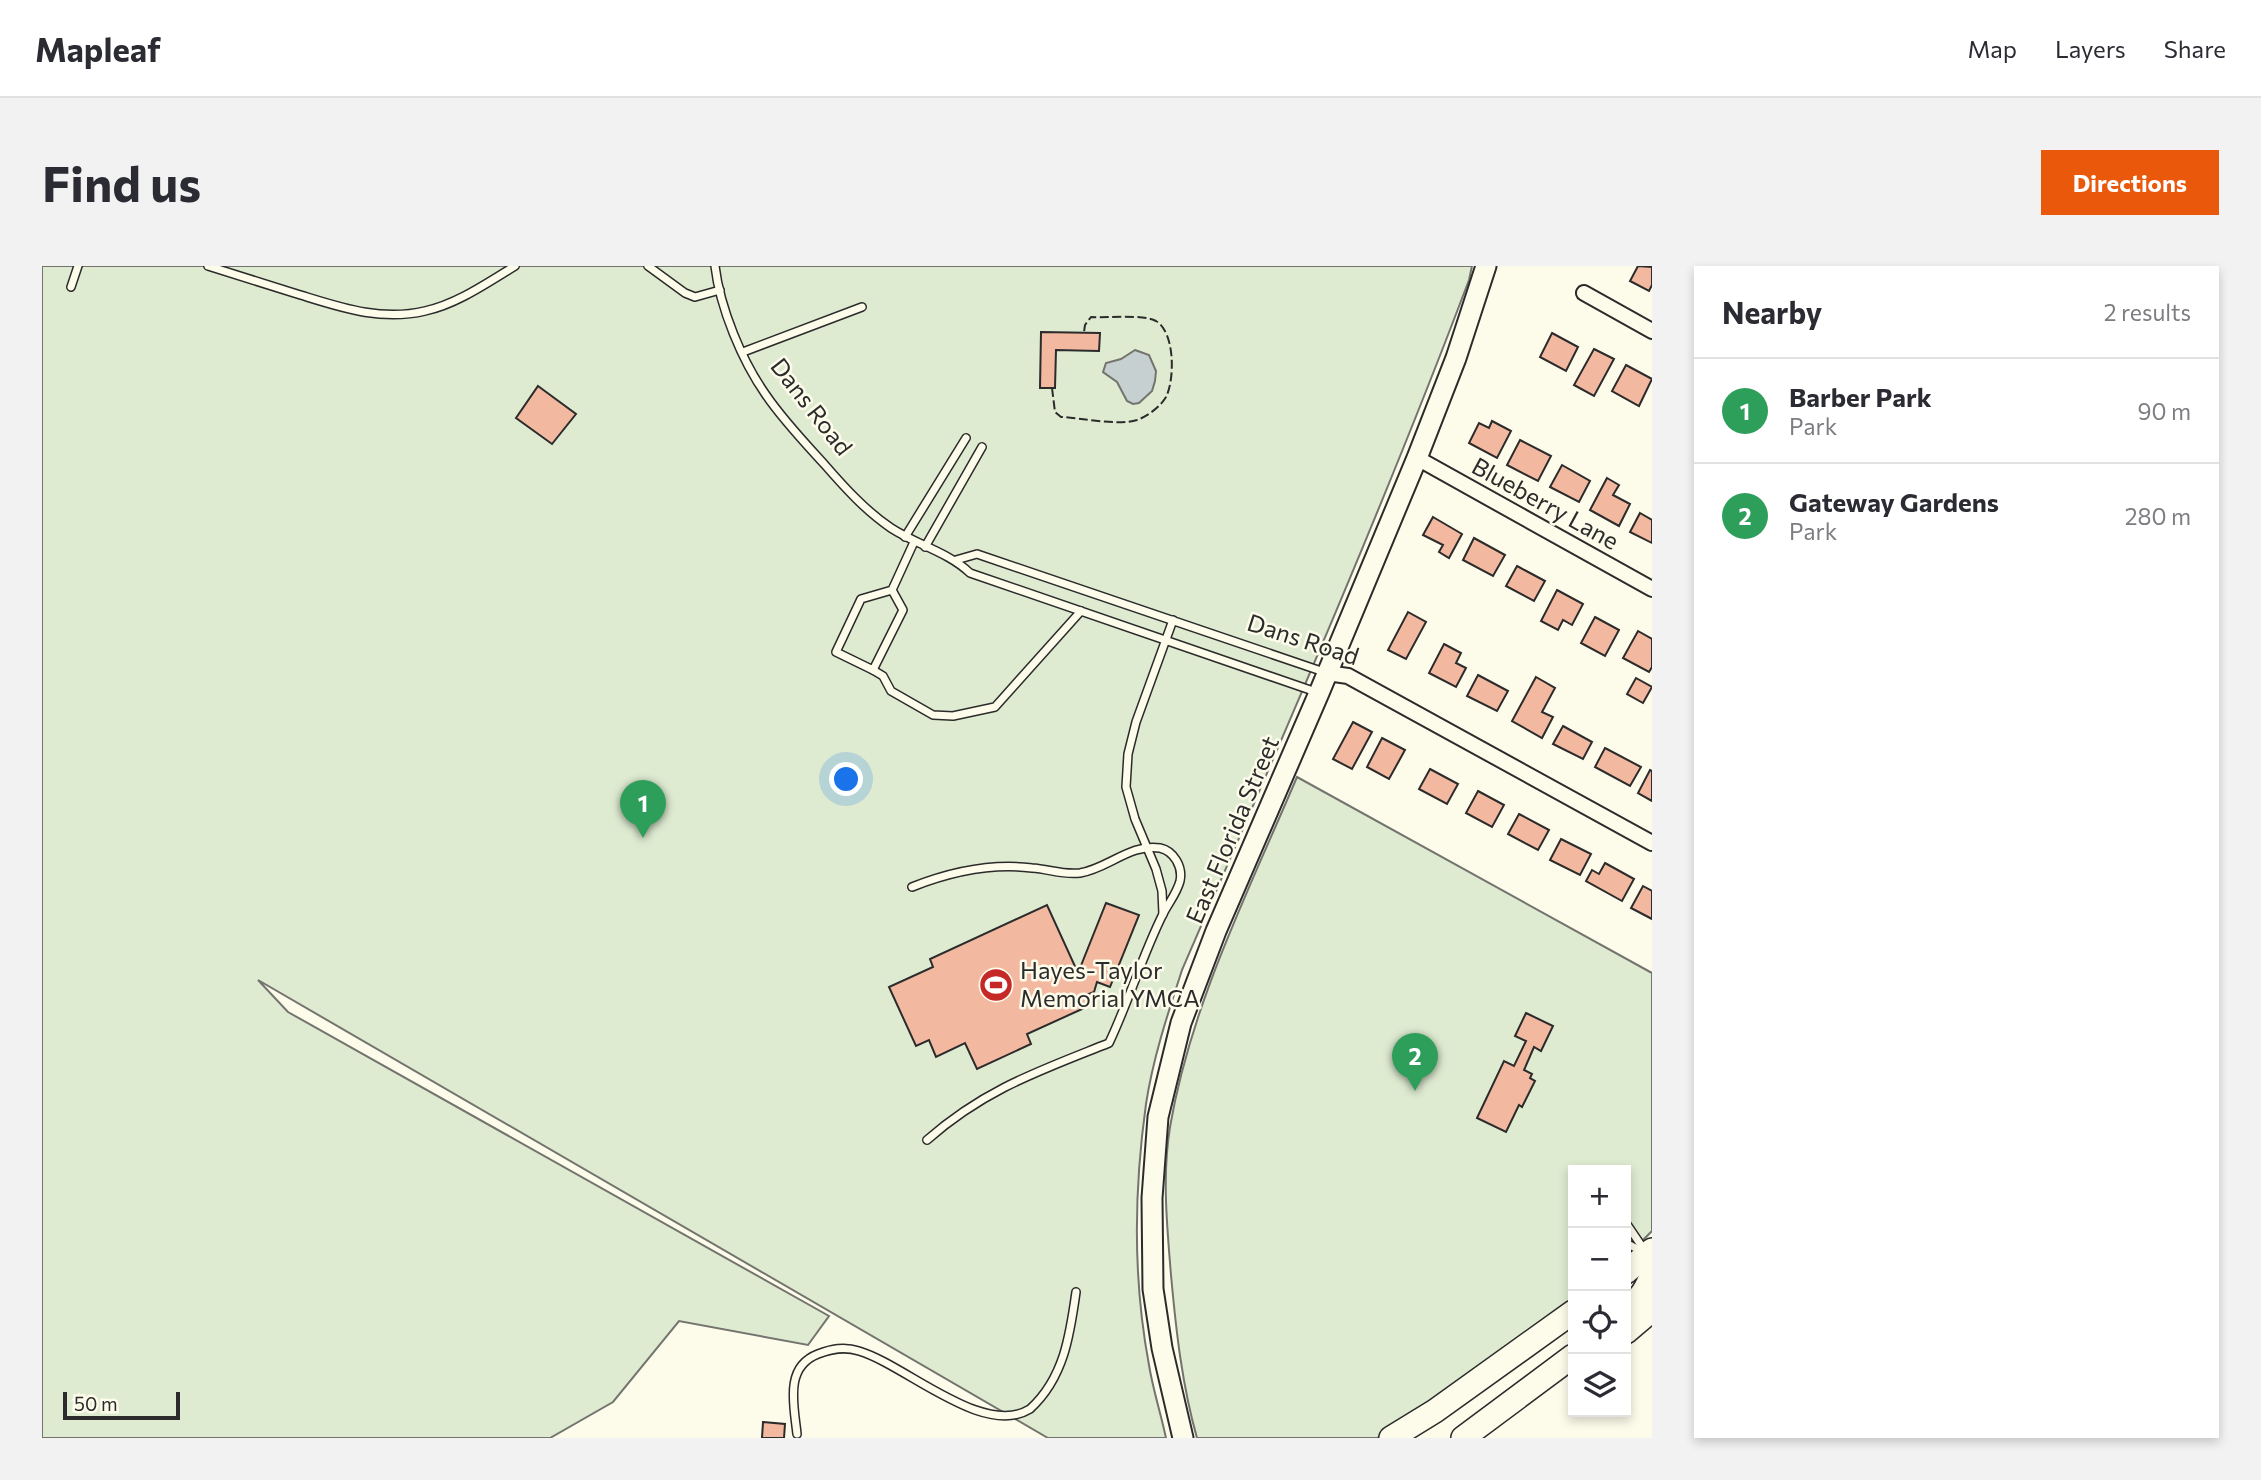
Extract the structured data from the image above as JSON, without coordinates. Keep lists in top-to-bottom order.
{
  "streets": {
    "main road": ["East Florida Street"],
    "street": ["Dans Road", "Blueberry Lane"]
  },
  "crossings": [
    ["Dans Road", "East Florida Street"],
    ["Blueberry Lane", "East Florida Street"]
  ],
  "places": {
    "sports": ["Hayes-Taylor Memorial YMCA"]
  },
  "scale_bar": "50 m",
  "page": {
    "header": "Mapleaf",
    "nav": ["Map", "Layers", "Share"],
    "buttons": "Directions",
    "title": "Find us",
    "heading": ["Nearby", "2 results"],
    "list": [
      {
        "mark": "1",
        "name": "Barber Park",
        "note": "Park",
        "value": "90 m"
      },
      {
        "mark": "2",
        "name": "Gateway Gardens",
        "note": "Park",
        "value": "280 m"
      }
    ],
    "pins": ["1", "2"],
    "map_buttons": ["+", "−"],
    "scale": "50 m"
  }
}
